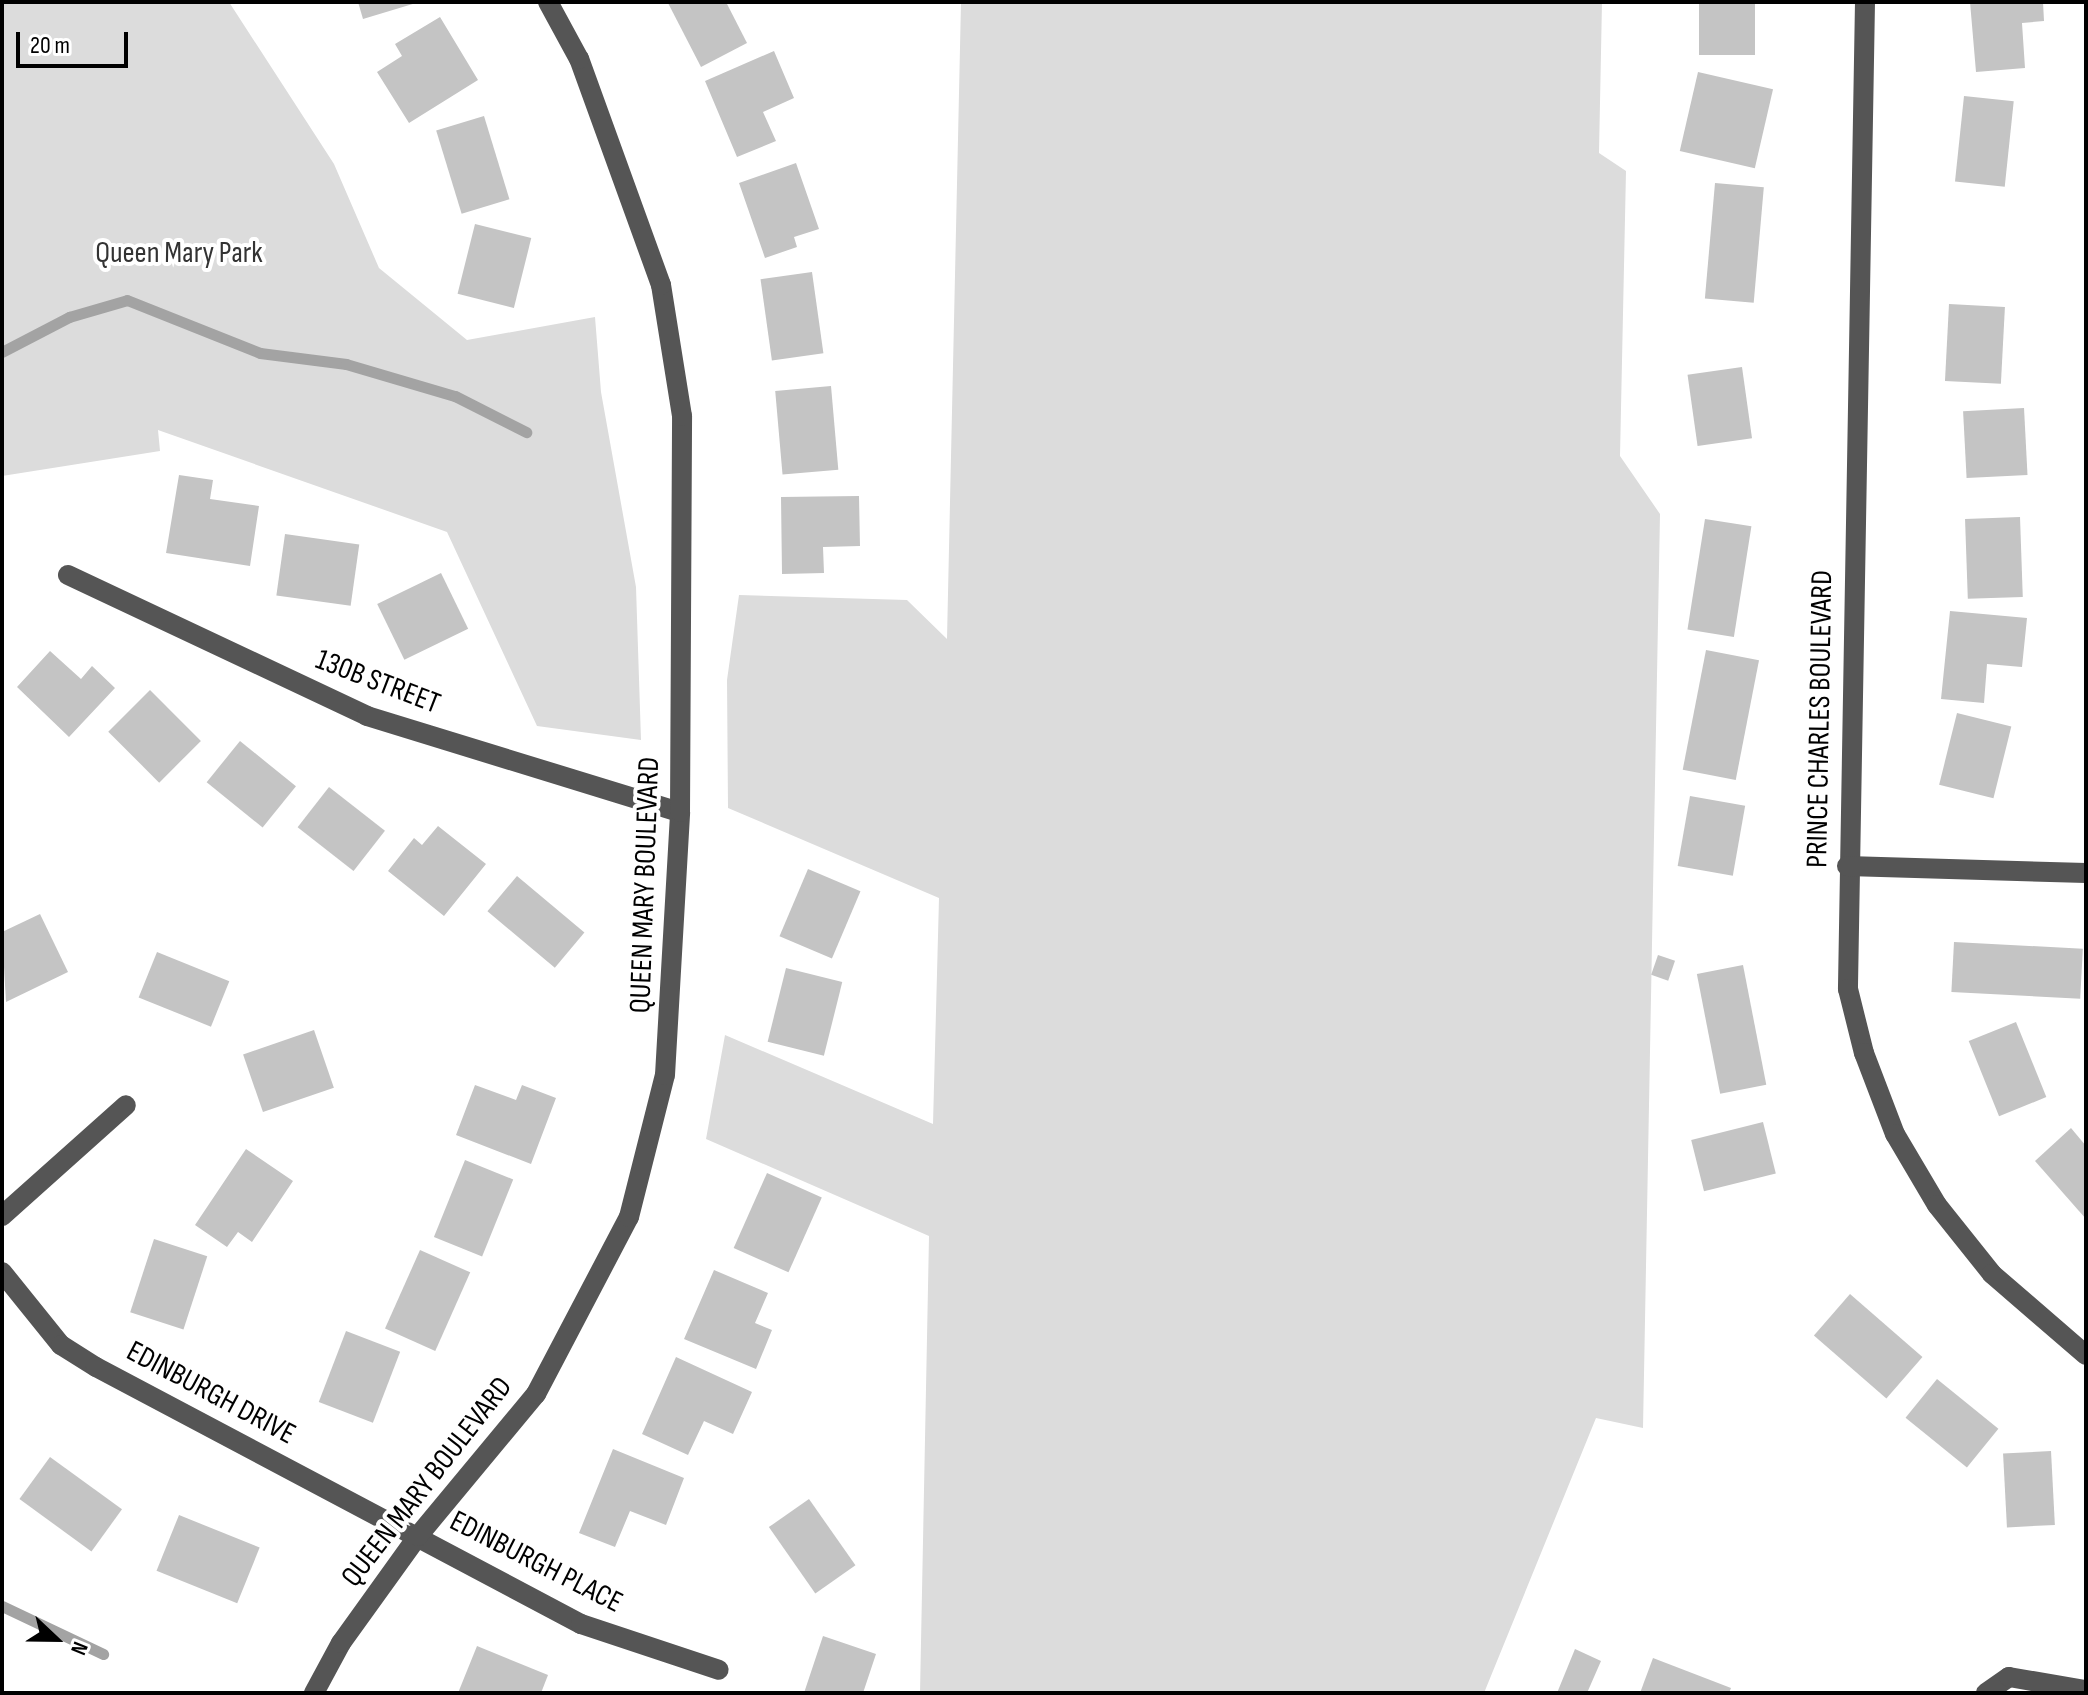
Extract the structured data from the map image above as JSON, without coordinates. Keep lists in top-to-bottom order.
{
  "streets": {
    "street": [
      "130B STREET",
      "PRINCE CHARLES BOULEVARD",
      "QUEEN MARY BOULEVARD",
      "EDINBURGH DRIVE",
      "EDINBURGH PLACE"
    ]
  },
  "crossings": [
    ["130B STREET", "QUEEN MARY BOULEVARD"],
    ["QUEEN MARY BOULEVARD", "EDINBURGH DRIVE"],
    ["QUEEN MARY BOULEVARD", "EDINBURGH PLACE"],
    ["EDINBURGH DRIVE", "EDINBURGH PLACE"]
  ],
  "parks": ["Queen Mary Park"],
  "scale_bar": "20 m",
  "north": "right"
}
